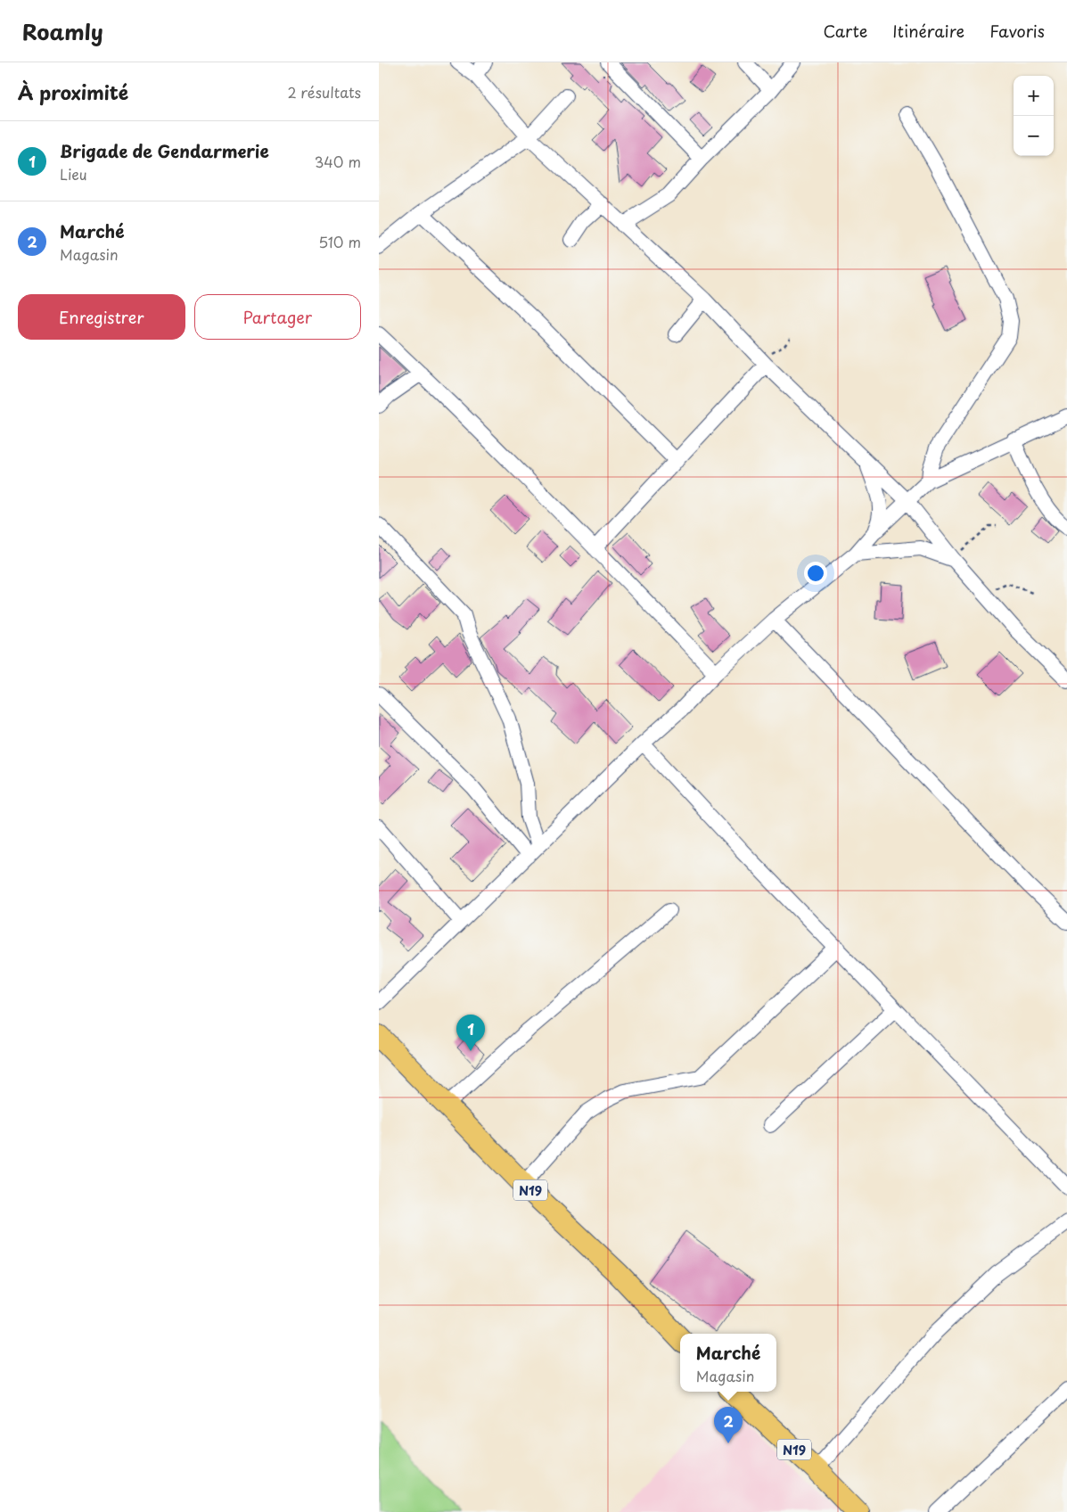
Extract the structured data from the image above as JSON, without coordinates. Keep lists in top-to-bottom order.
{
  "streets": {
    "highway": ["N19"]
  },
  "page": {
    "header": "Roamly",
    "nav": ["Carte", "Itinéraire", "Favoris"],
    "heading": ["À proximité", "2 résultats"],
    "map_buttons": ["+", "−"],
    "list": [
      {
        "mark": "1",
        "name": "Brigade de Gendarmerie",
        "note": "Lieu",
        "value": "340 m"
      },
      {
        "mark": "2",
        "name": "Marché",
        "note": "Magasin",
        "value": "510 m"
      }
    ],
    "buttons": ["Enregistrer", "Partager"],
    "pins": ["1", "2"],
    "popup": ["Marché", "Magasin"]
  }
}
